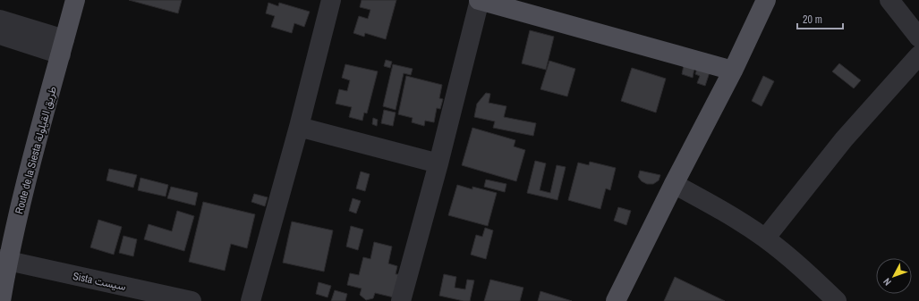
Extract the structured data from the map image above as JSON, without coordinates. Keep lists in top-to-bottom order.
{
  "streets": {
    "main road": ["Route de la Siesta طريق القيلولة"],
    "street": ["Sista سيست"]
  },
  "crossings": [
    ["Route de la Siesta طريق القيلولة", "Sista سيست"]
  ],
  "scale_bar": "20 m",
  "north": "bottom left"
}
